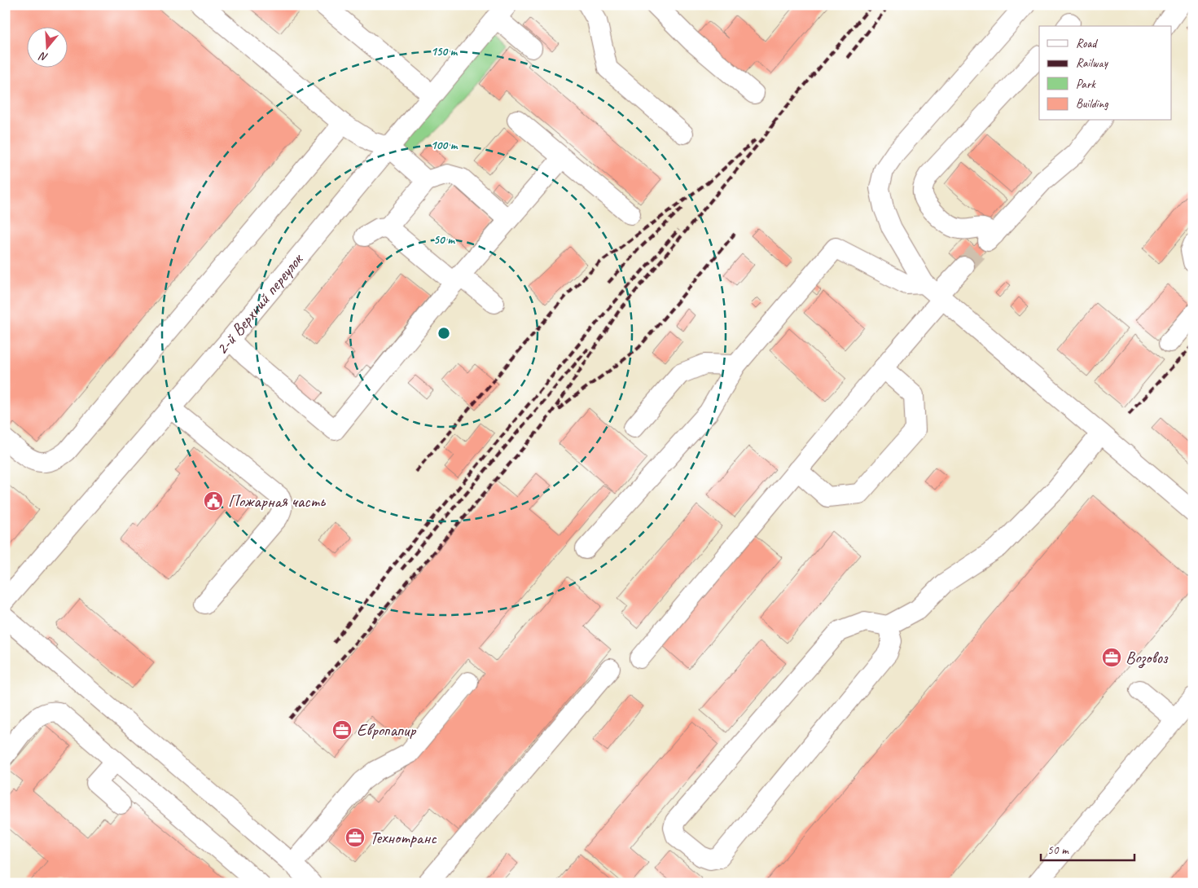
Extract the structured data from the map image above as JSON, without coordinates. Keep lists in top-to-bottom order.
{
  "streets": {
    "street": ["2-й Верхний переулок"]
  },
  "places": {
    "public building": ["Пожарная часть"],
    "office": ["Возовоз", "Европапир", "Технотранс"]
  },
  "legend": [
    "Road",
    "Railway",
    "Park",
    "Building"
  ],
  "scale_bar": "50 m",
  "north": "bottom",
  "rings": ["150 m", "100 m", "50 m"]
}
